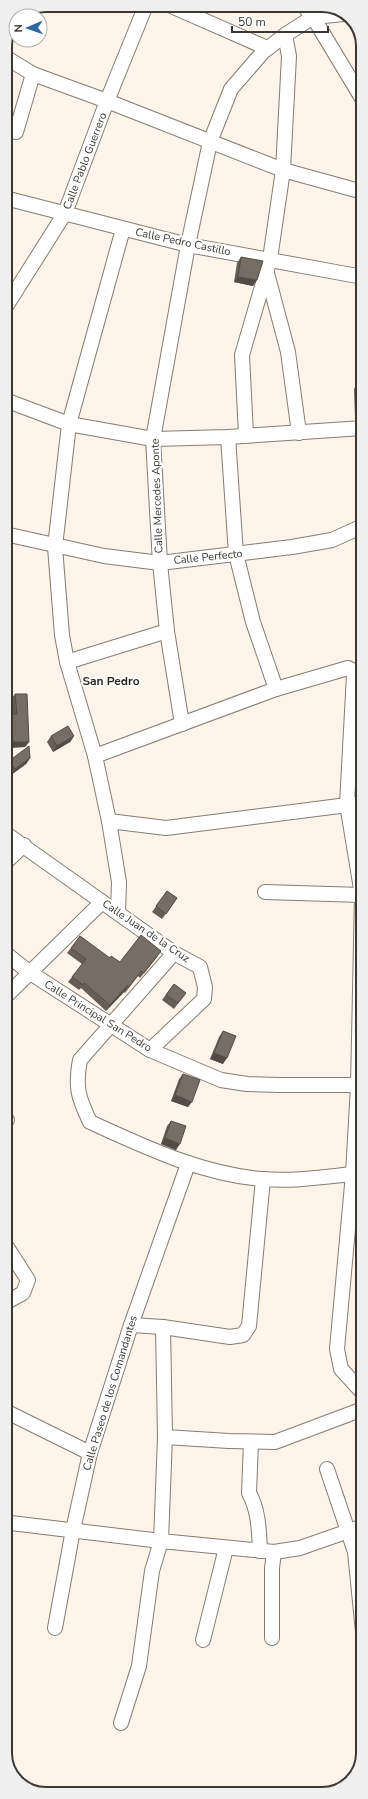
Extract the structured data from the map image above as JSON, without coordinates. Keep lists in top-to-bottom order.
{
  "streets": {
    "street": [
      "Calle Pablo Guerrero",
      "Calle Pedro Castillo",
      "Calle Mercedes Aponte",
      "Calle Perfecto",
      "Calle Juan de la Cruz",
      "Calle Principal San Pedro",
      "Calle Paseo de los Comandantes"
    ]
  },
  "crossings": [
    ["Calle Pablo Guerrero", "Calle Pedro Castillo"],
    ["Calle Pedro Castillo", "Calle Mercedes Aponte"],
    ["Calle Mercedes Aponte", "Calle Perfecto"],
    ["Calle Juan de la Cruz", "Calle Principal San Pedro"]
  ],
  "districts": ["San Pedro"],
  "scale_bar": "50 m",
  "north": "left"
}
